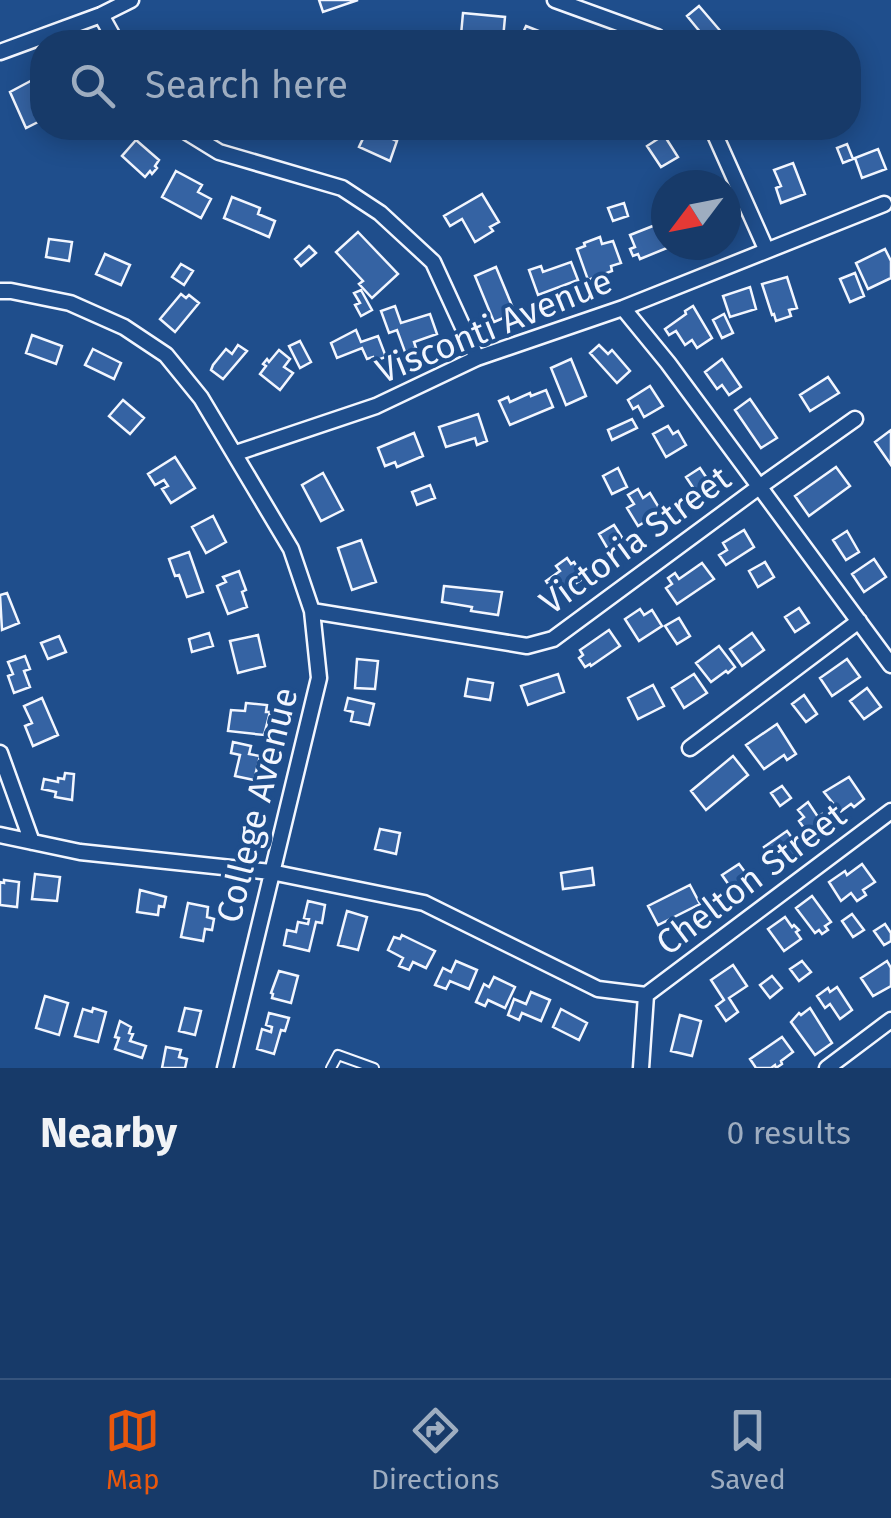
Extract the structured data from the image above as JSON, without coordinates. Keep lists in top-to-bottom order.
{
  "streets": {
    "street": [
      "Visconti Avenue",
      "Victoria Street",
      "College Avenue",
      "Chelton Street"
    ]
  },
  "crossings": [
    ["Visconti Avenue", "College Avenue"],
    ["Victoria Street", "College Avenue"]
  ],
  "north": "bottom left",
  "page": {
    "search": "Search here",
    "heading": ["Nearby", "0 results"],
    "nav": ["Map", "Directions", "Saved"]
  }
}
